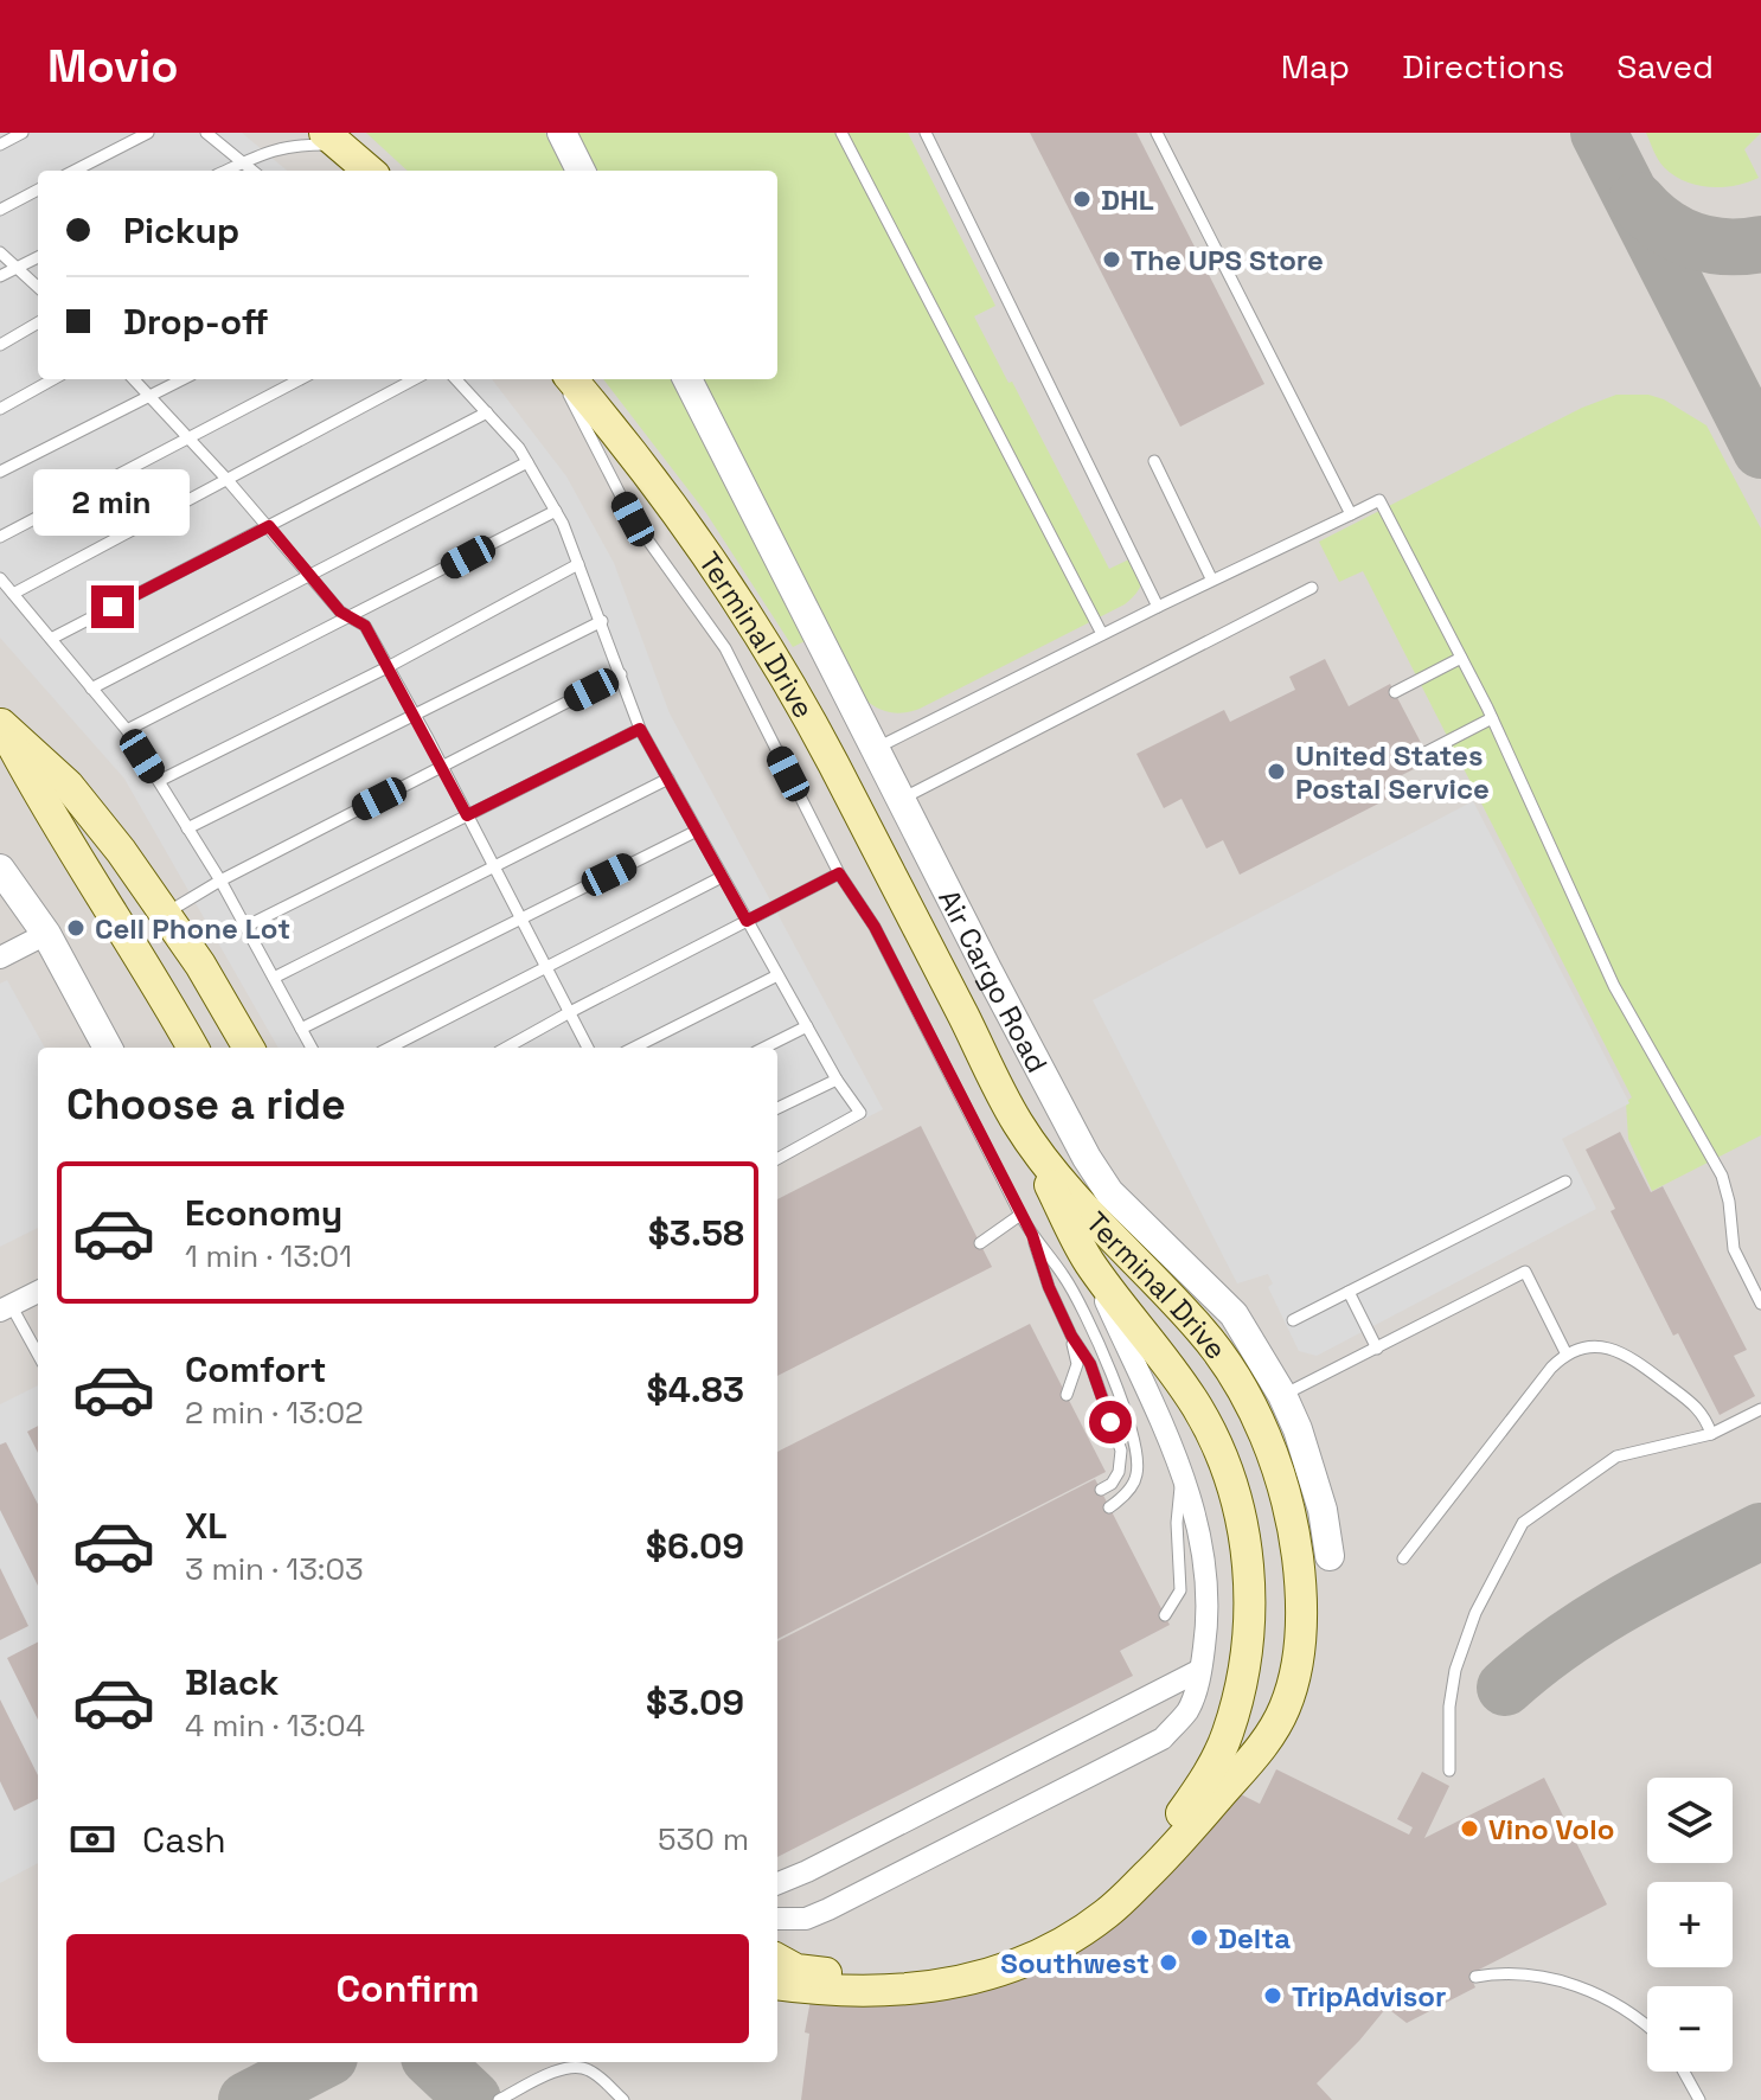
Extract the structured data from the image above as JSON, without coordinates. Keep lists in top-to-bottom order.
{
  "streets": {
    "main road": ["Terminal Drive"],
    "street": ["Air Cargo Road"]
  },
  "places": [
    "DHL",
    "The UPS Store",
    "United States Postal Service",
    "Cell Phone Lot",
    "Vino Volo",
    "Delta",
    "Southwest",
    "TripAdvisor"
  ],
  "page": {
    "header": "Movio",
    "nav": ["Map", "Directions", "Saved"],
    "banner": ["Pickup", "Drop-off"],
    "bubble": "2 min",
    "heading": "Choose a ride",
    "list": [
      {
        "name": "Economy",
        "note": "1 min · 13:01",
        "value": "$3.58"
      },
      {
        "name": "Comfort",
        "note": "2 min · 13:02",
        "value": "$4.83"
      },
      {
        "name": "XL",
        "note": "3 min · 13:03",
        "value": "$6.09"
      },
      {
        "name": "Black",
        "note": "4 min · 13:04",
        "value": "$3.09"
      }
    ],
    "map_buttons": ["+", "−"],
    "pay": ["Cash", "530 m"],
    "buttons": "Confirm"
  }
}
